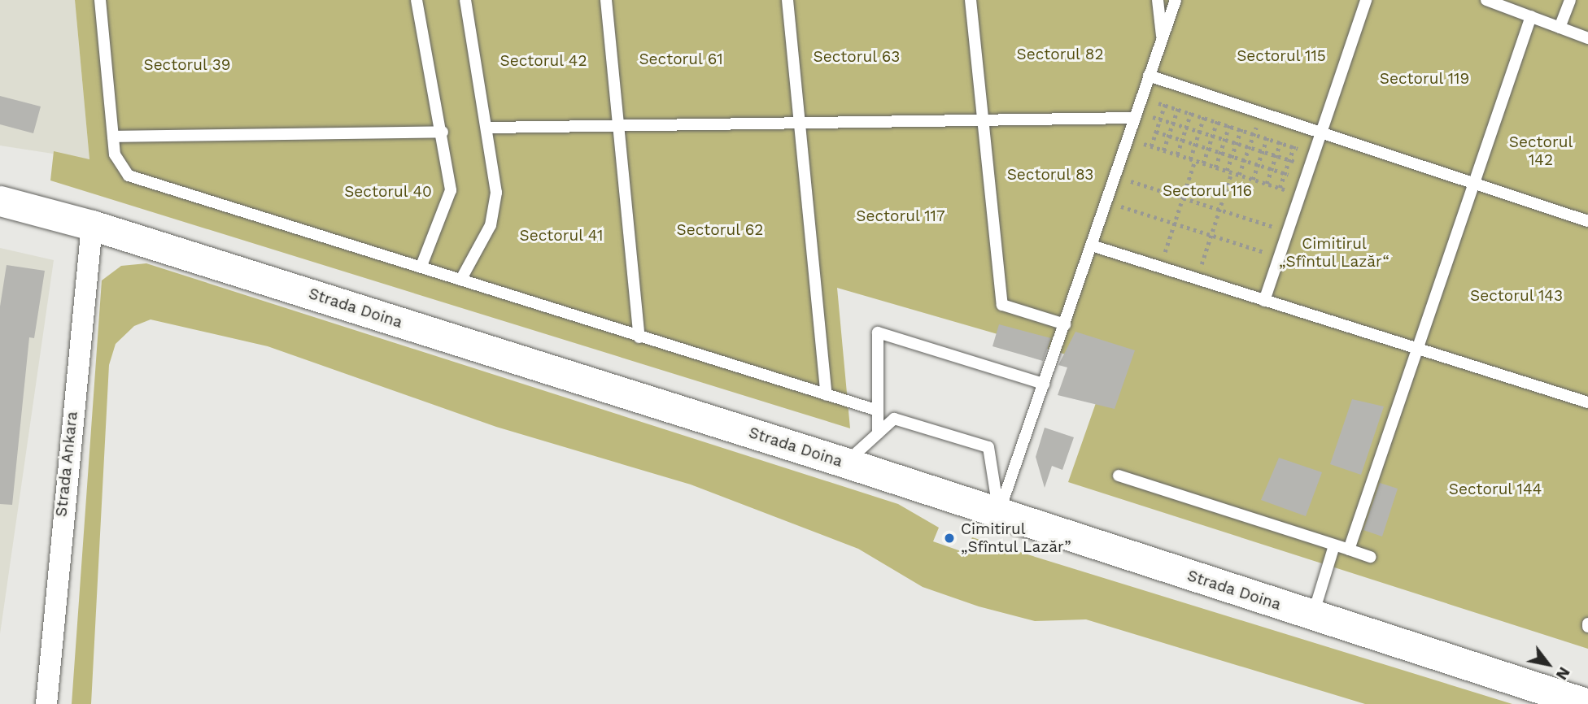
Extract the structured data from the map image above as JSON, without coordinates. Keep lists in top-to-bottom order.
{
  "streets": {
    "main road": ["Strada Doina"],
    "street": ["Strada Ankara"]
  },
  "crossings": [
    ["Strada Doina", "Strada Ankara"]
  ],
  "parks": [
    "Sectorul 82",
    "Sectorul 115",
    "Sectorul 63",
    "Sectorul 61",
    "Sectorul 42",
    "Sectorul 39",
    "Sectorul 119",
    "Sectorul 142",
    "Sectorul 83",
    "Sectorul 116",
    "Sectorul 40",
    "Sectorul 117",
    "Sectorul 62",
    "Sectorul 41",
    "Cimitirul „Sfîntul Lazăr“",
    "Sectorul 143",
    "Sectorul 144"
  ],
  "places": ["Cimitirul „Sfîntul Lazăr”"],
  "north": "bottom right"
}
